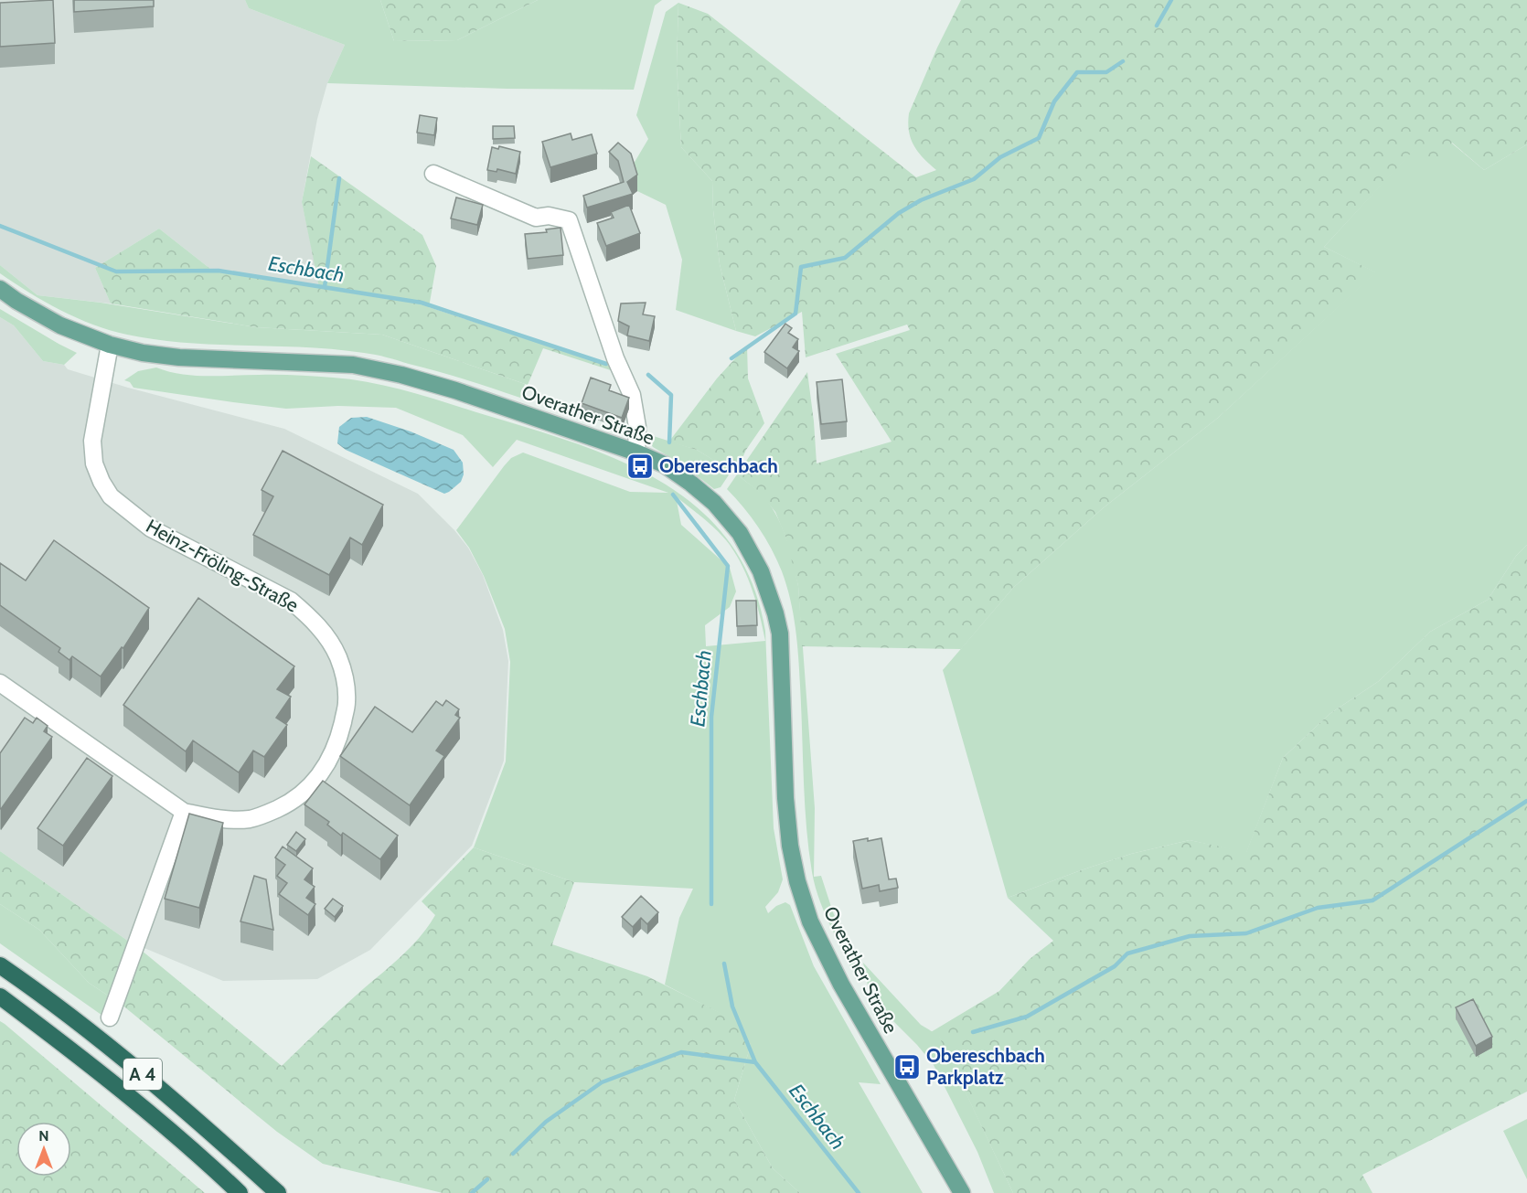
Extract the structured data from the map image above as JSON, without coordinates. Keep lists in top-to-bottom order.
{
  "streets": {
    "highway": ["A 4"],
    "main road": ["Overather Straße"],
    "street": ["Heinz-Fröling-Straße"]
  },
  "crossings": [
    ["Overather Straße", "Heinz-Fröling-Straße"]
  ],
  "water": ["Eschbach"],
  "places": {
    "bus stop": ["Obereschbach", "Obereschbach Parkplatz"]
  },
  "north": "top"
}
